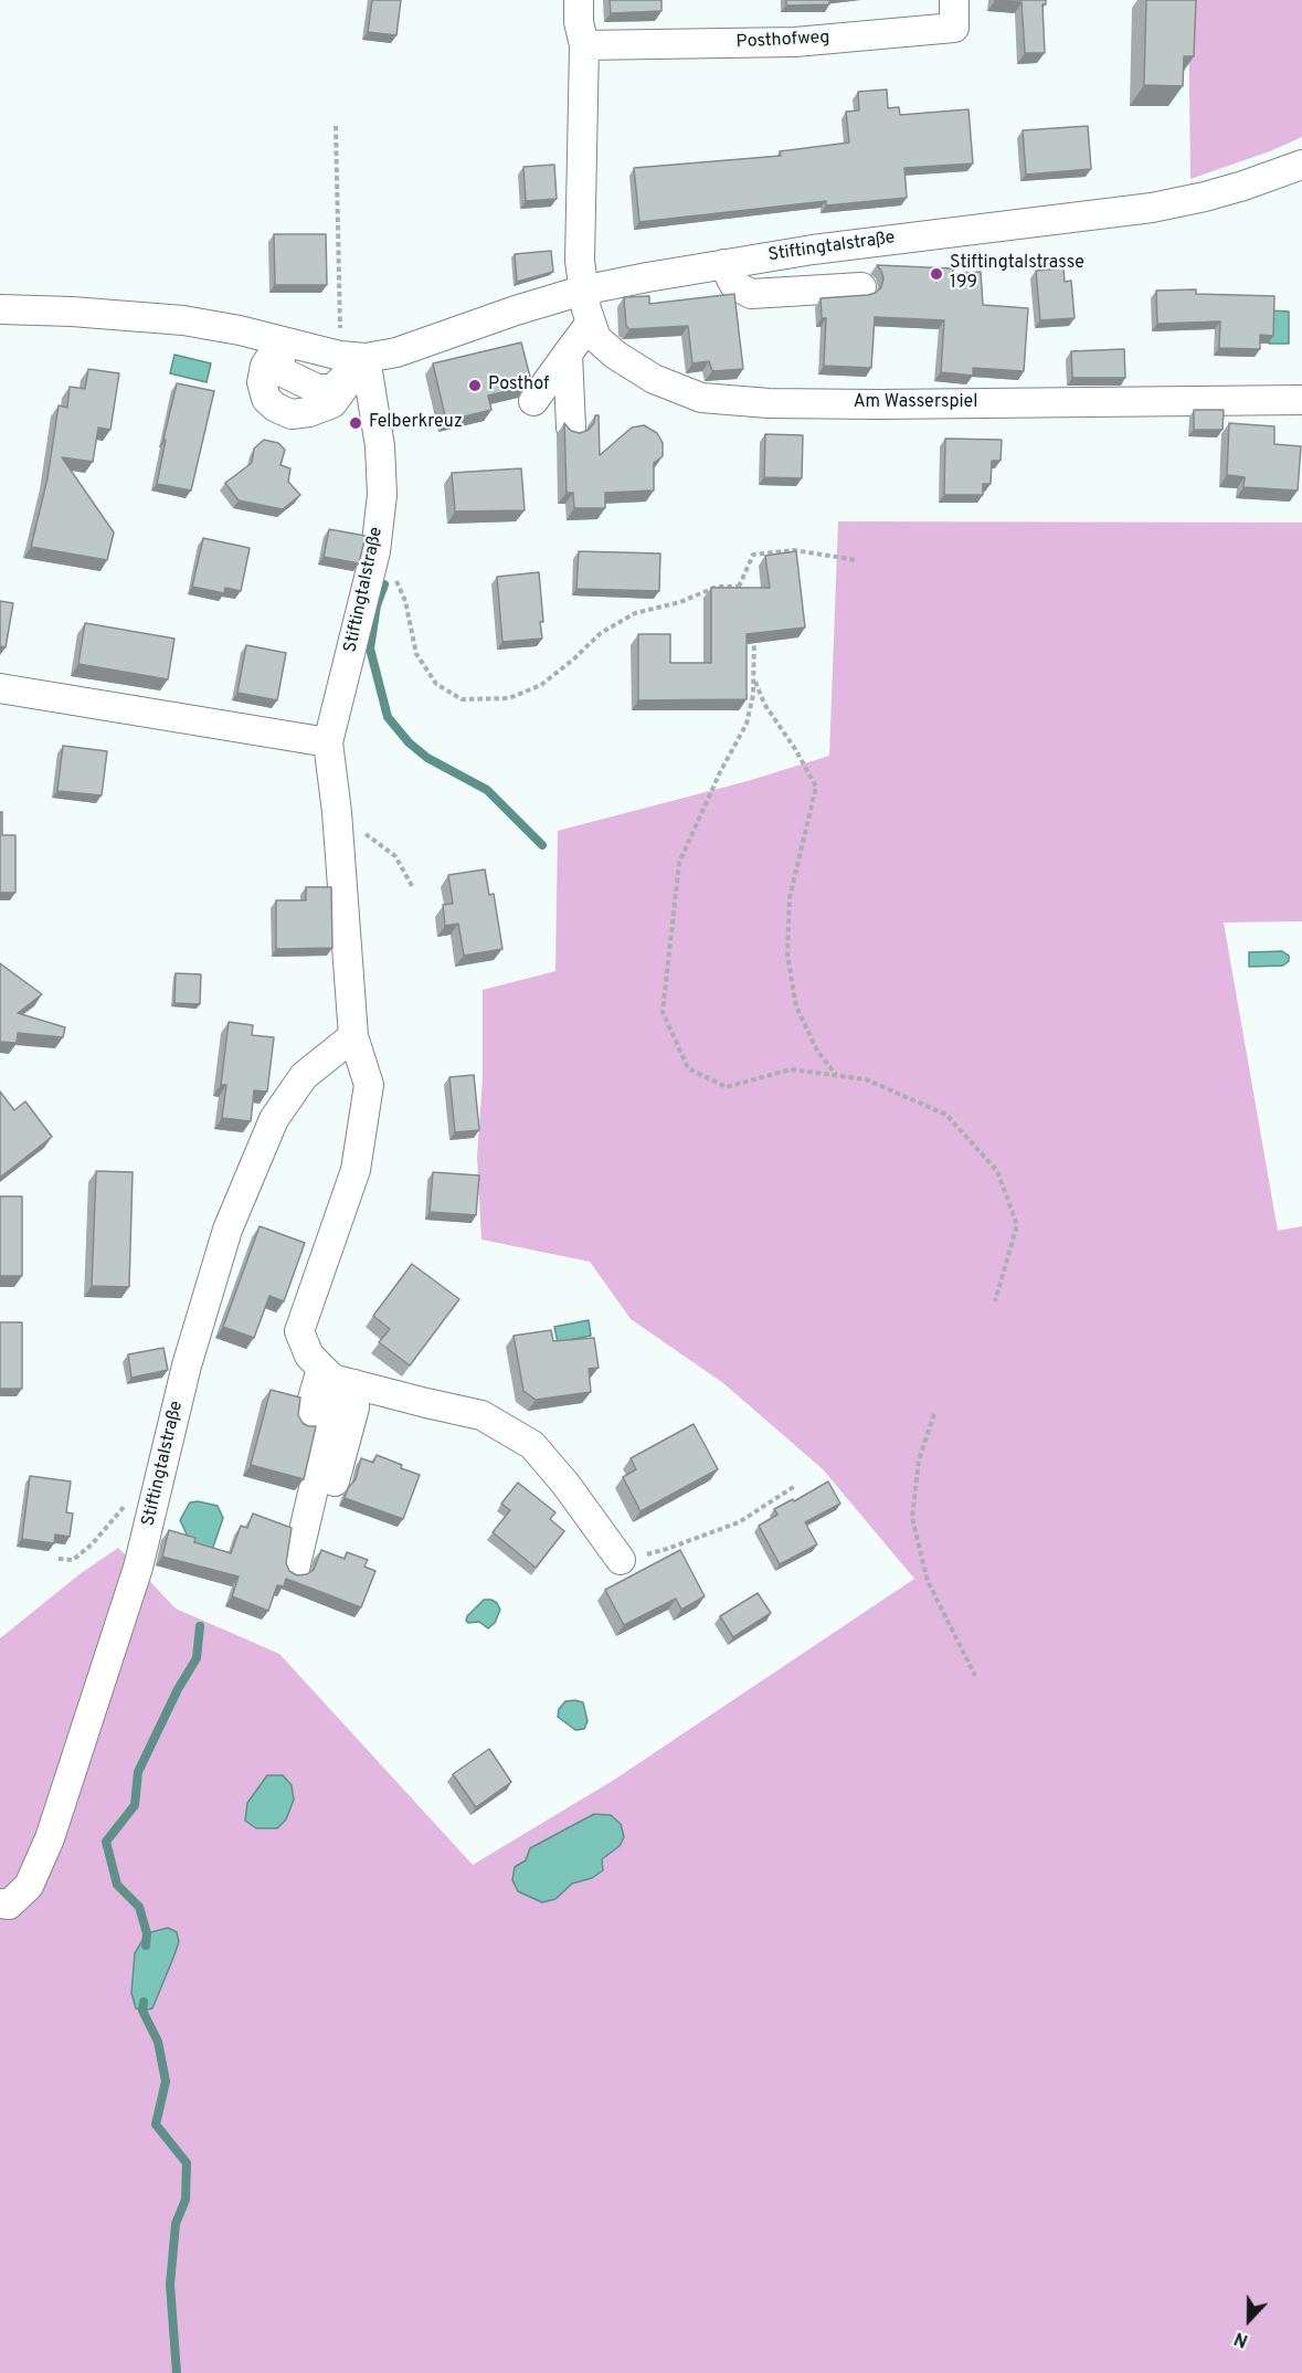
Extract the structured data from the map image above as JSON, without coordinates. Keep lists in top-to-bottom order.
{
  "streets": {
    "street": ["Posthofweg", "Stiftingtalstraße", "Am Wasserspiel"]
  },
  "crossings": [
    ["Stiftingtalstraße", "Am Wasserspiel"]
  ],
  "places": ["Stiftingtalstrasse 199", "Posthof", "Felberkreuz"],
  "north": "bottom"
}
